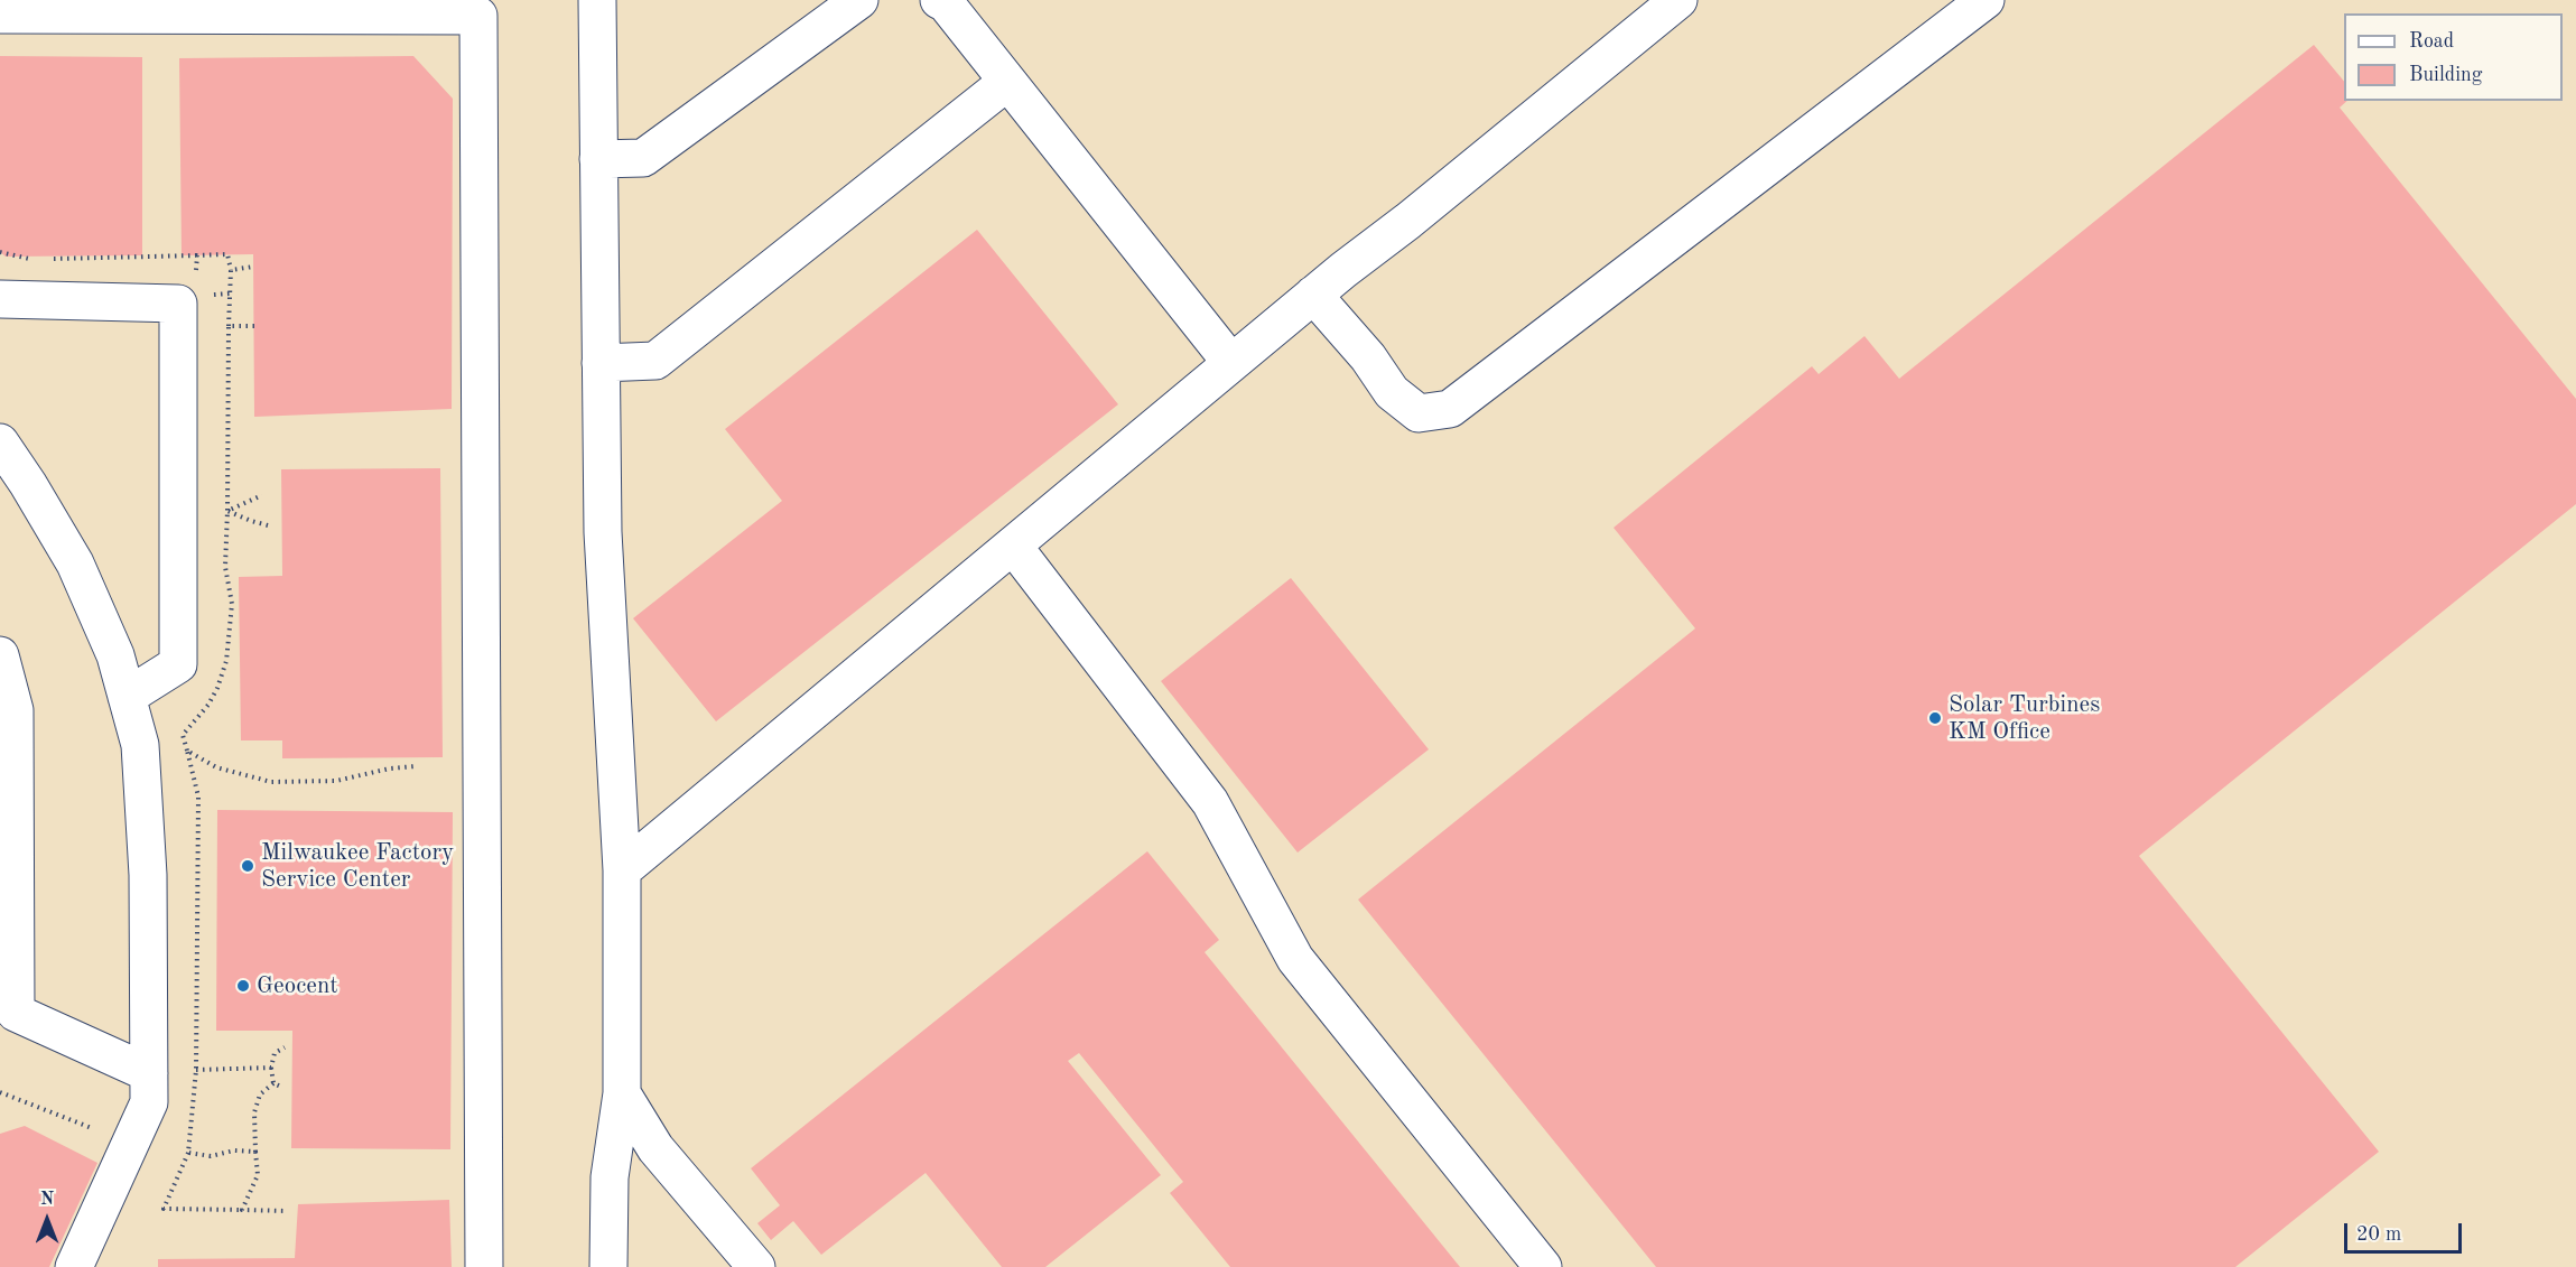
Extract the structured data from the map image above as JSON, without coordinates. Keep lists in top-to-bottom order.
{
  "places": ["Solar Turbines KM Office", "Milwaukee Factory Service Center", "Geocent"],
  "legend": ["Road", "Building"],
  "scale_bar": "20 m",
  "north": "top"
}
